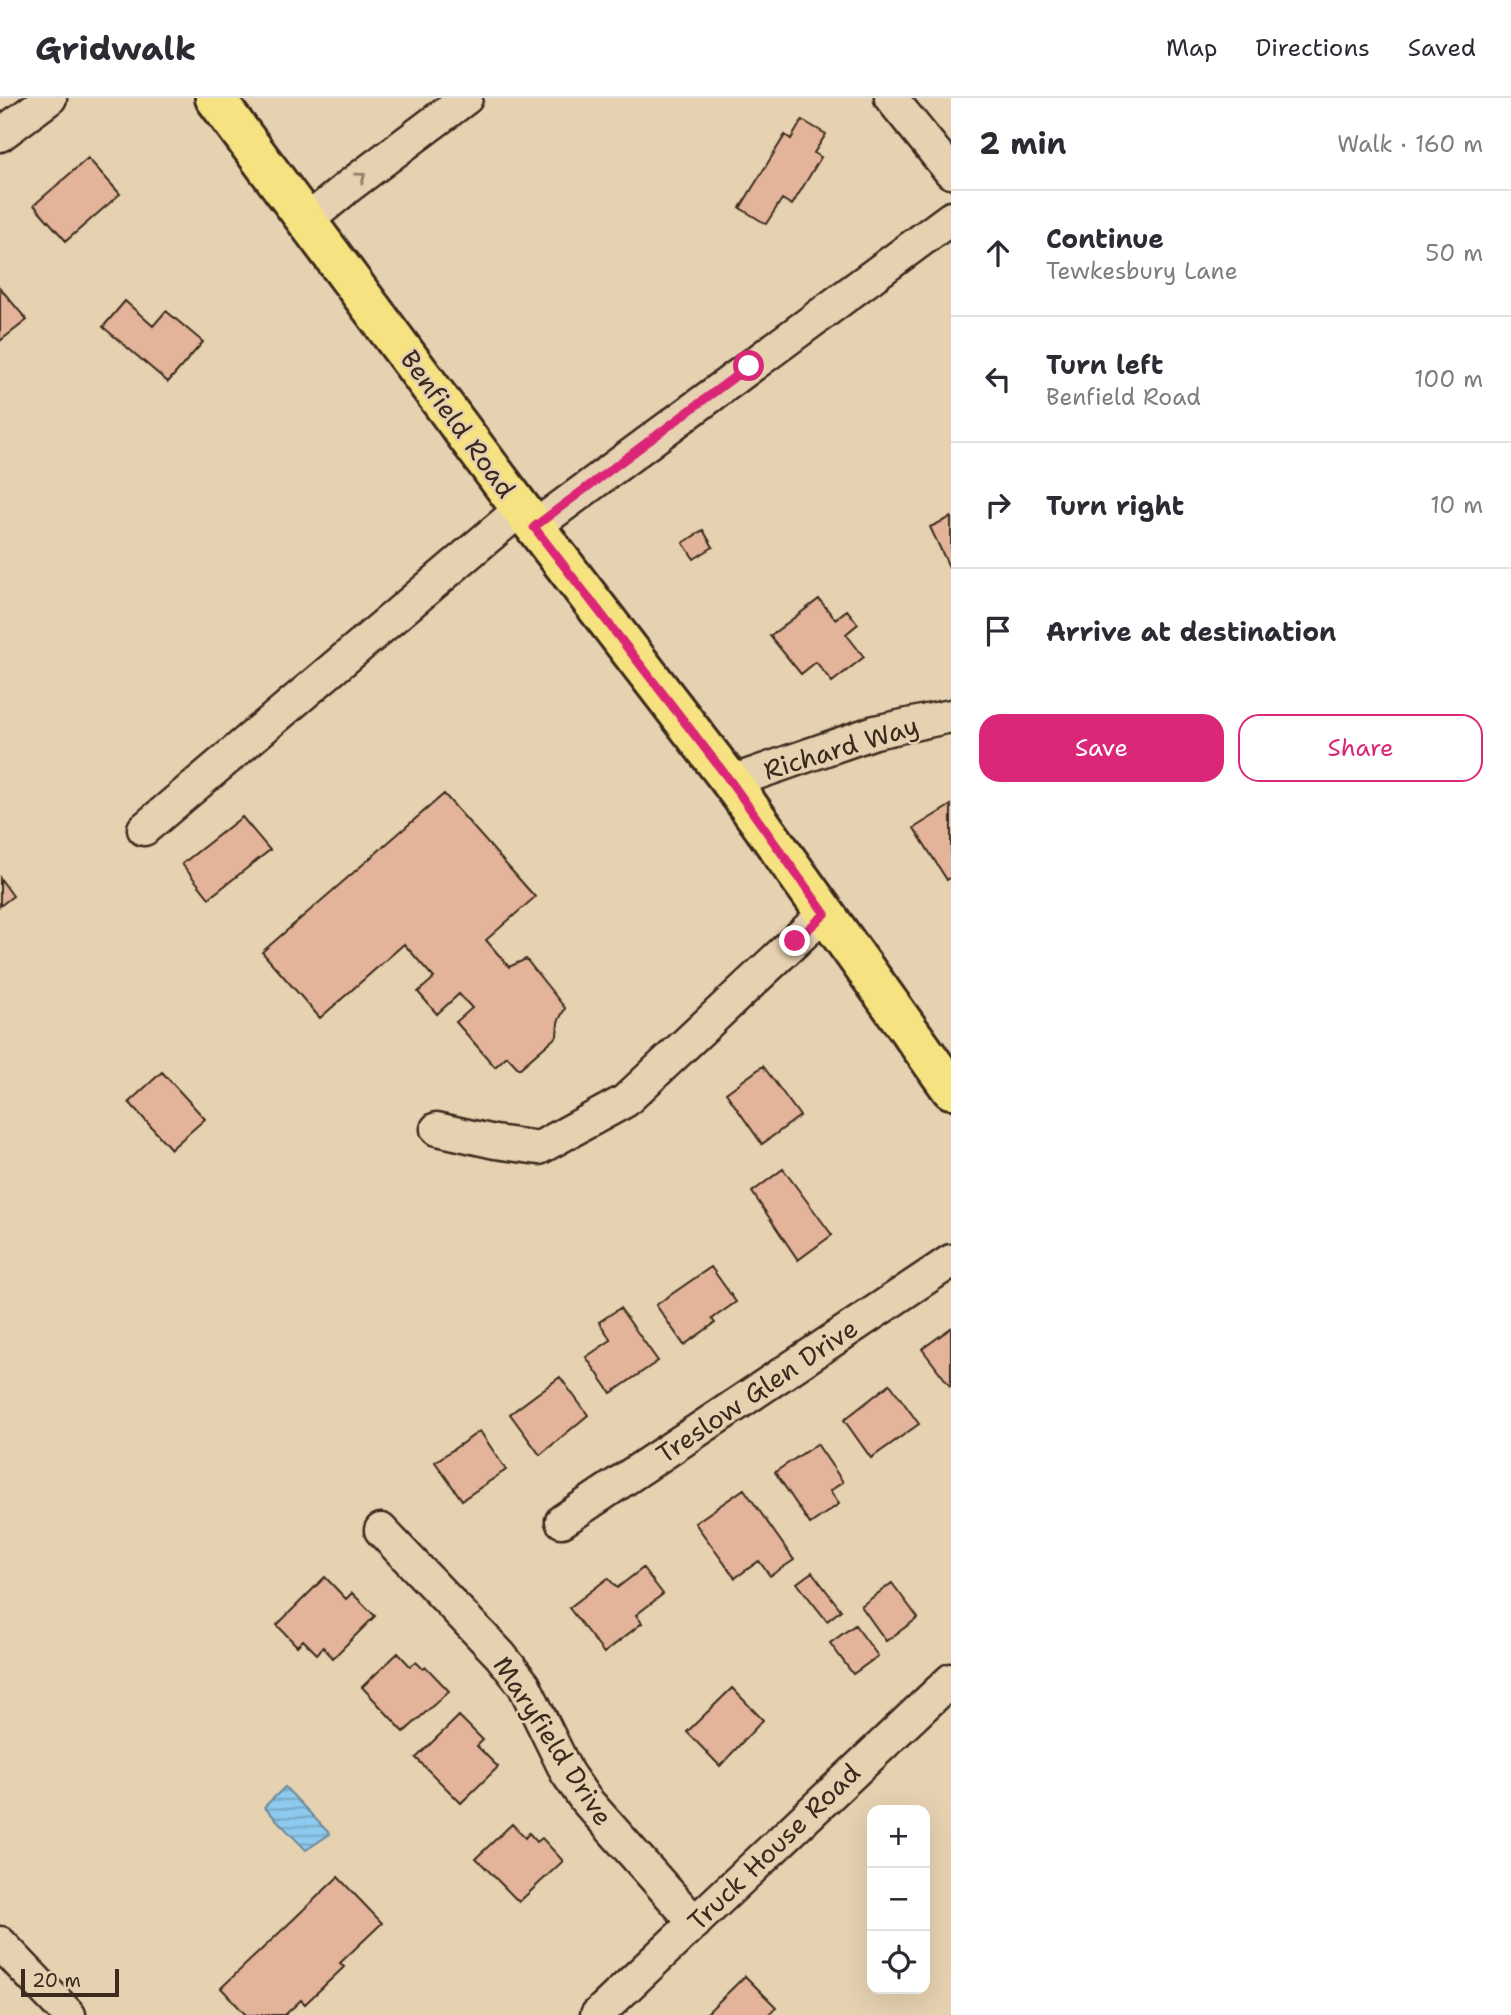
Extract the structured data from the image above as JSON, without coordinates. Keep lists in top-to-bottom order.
{
  "streets": {
    "main road": ["Benfield Road"],
    "street": [
      "Richard Way",
      "Treslow Glen Drive",
      "Maryfield Drive",
      "Truck House Road"
    ]
  },
  "crossings": [
    ["Benfield Road", "Richard Way"],
    ["Maryfield Drive", "Truck House Road"]
  ],
  "scale_bar": "20 m",
  "page": {
    "header": "Gridwalk",
    "nav": ["Map", "Directions", "Saved"],
    "heading": ["2 min", "Walk · 160 m"],
    "list": [
      ["Continue", "Tewkesbury Lane", "50 m"],
      ["Turn left", "Benfield Road", "100 m"],
      ["Turn right", "10 m"],
      "Arrive at destination"
    ],
    "buttons": ["Save", "Share"],
    "map_buttons": ["+", "−"],
    "scale": "20 m"
  }
}
